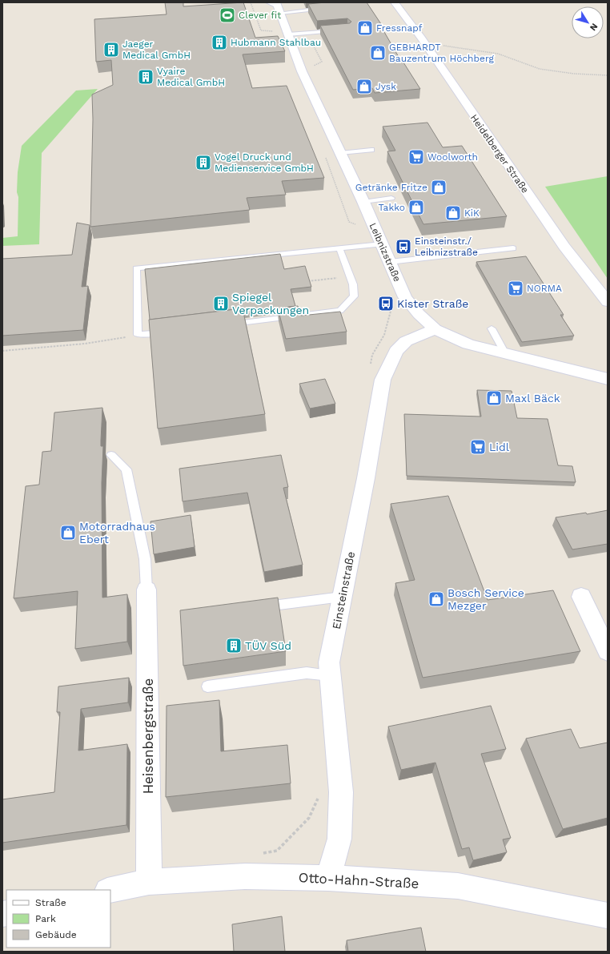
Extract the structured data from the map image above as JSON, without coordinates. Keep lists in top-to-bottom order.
{
  "streets": {
    "street": [
      "Heidelberger Straße",
      "Leibnizstraße",
      "Einsteinstraße",
      "Heisenbergstraße",
      "Otto-Hahn-Straße"
    ]
  },
  "crossings": [
    ["Leibnizstraße", "Einsteinstraße"],
    ["Einsteinstraße", "Otto-Hahn-Straße"],
    ["Heisenbergstraße", "Otto-Hahn-Straße"]
  ],
  "places": {
    "sports": ["Clever fit"],
    "shop": [
      "Fressnapf",
      "GEBHARDT Bauzentrum Höchberg",
      "Jysk",
      "Getränke Fritze",
      "Takko",
      "KiK",
      "Maxl Bäck",
      "Motorradhaus Ebert",
      "Bosch Service Mezger"
    ],
    "building": [
      "Hubmann Stahlbau",
      "Jaeger Medical GmbH",
      "Vyaire Medical GmbH",
      "Vogel Druck und Medienservice GmbH",
      "Spiegel Verpackungen",
      "TÜV Süd"
    ],
    "supermarket": ["Woolworth", "NORMA", "Lidl"],
    "bus stop": ["Einsteinstr./ Leibnizstraße", "Kister Straße"]
  },
  "legend": ["Straße", "Park", "Gebäude"],
  "north": "bottom right"
}
